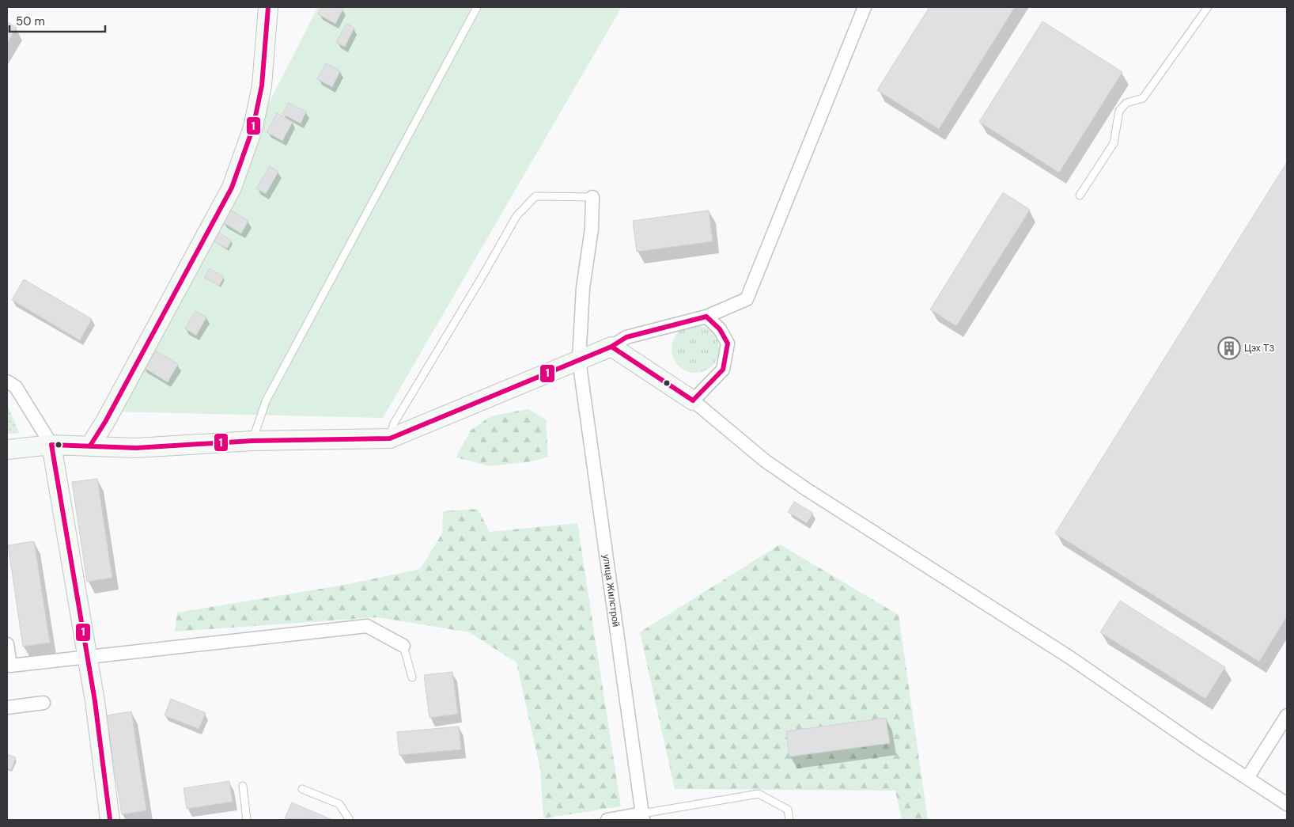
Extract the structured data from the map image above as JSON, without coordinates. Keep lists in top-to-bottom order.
{
  "streets": {
    "street": ["улица Жилстрой"]
  },
  "places": {
    "building": ["Цэх Т3"]
  },
  "lines": ["transit line 1"],
  "scale_bar": "50 m"
}
